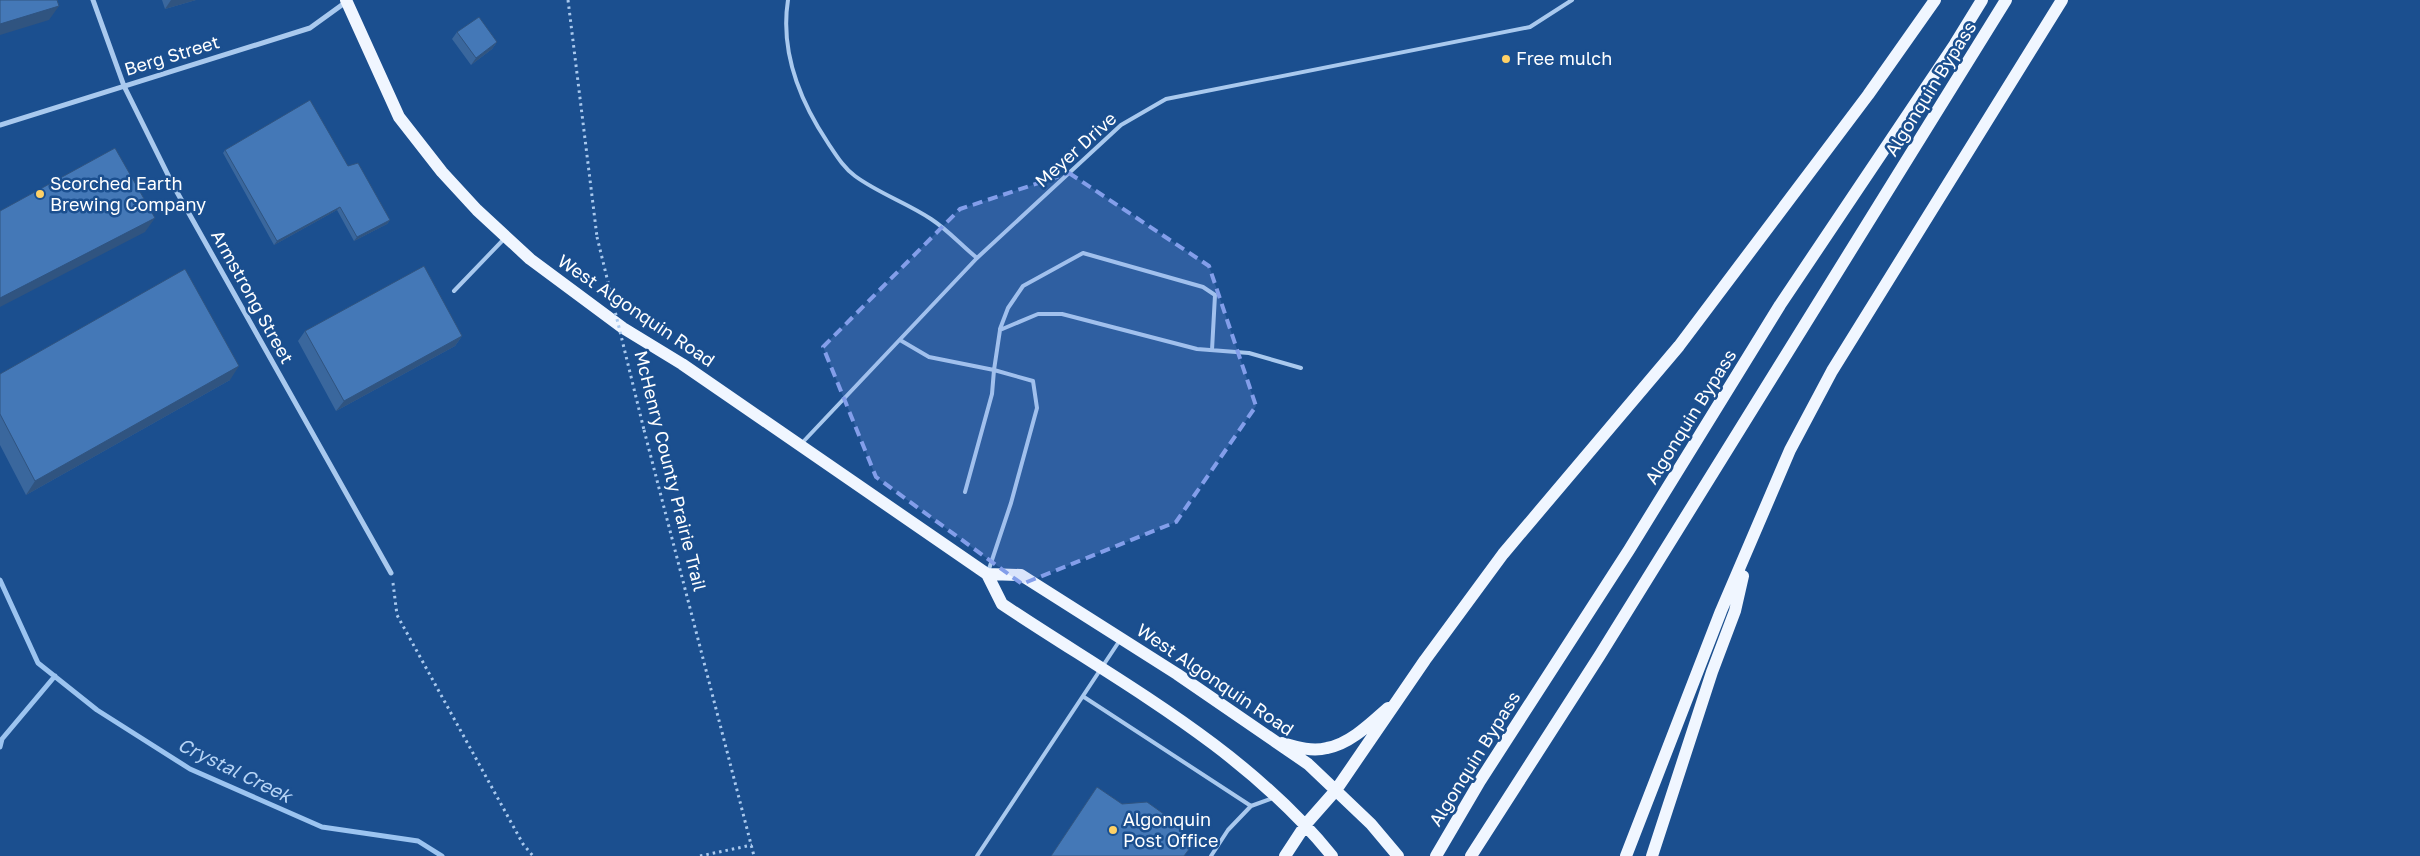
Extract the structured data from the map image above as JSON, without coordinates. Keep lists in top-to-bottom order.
{
  "streets": {
    "main road": ["Algonquin Bypass", "West Algonquin Road"],
    "street": ["Berg Street", "Armstrong Street"],
    "lane": ["Meyer Drive"],
    "path": ["McHenry County Prairie Trail"]
  },
  "crossings": [
    ["Berg Street", "Armstrong Street"],
    ["Berg Street", "West Algonquin Road"],
    ["Meyer Drive", "West Algonquin Road"]
  ],
  "water": ["Crystal Creek"],
  "places": ["Free mulch", "Scorched Earth Brewing Company", "Algonquin Post Office"]
}
